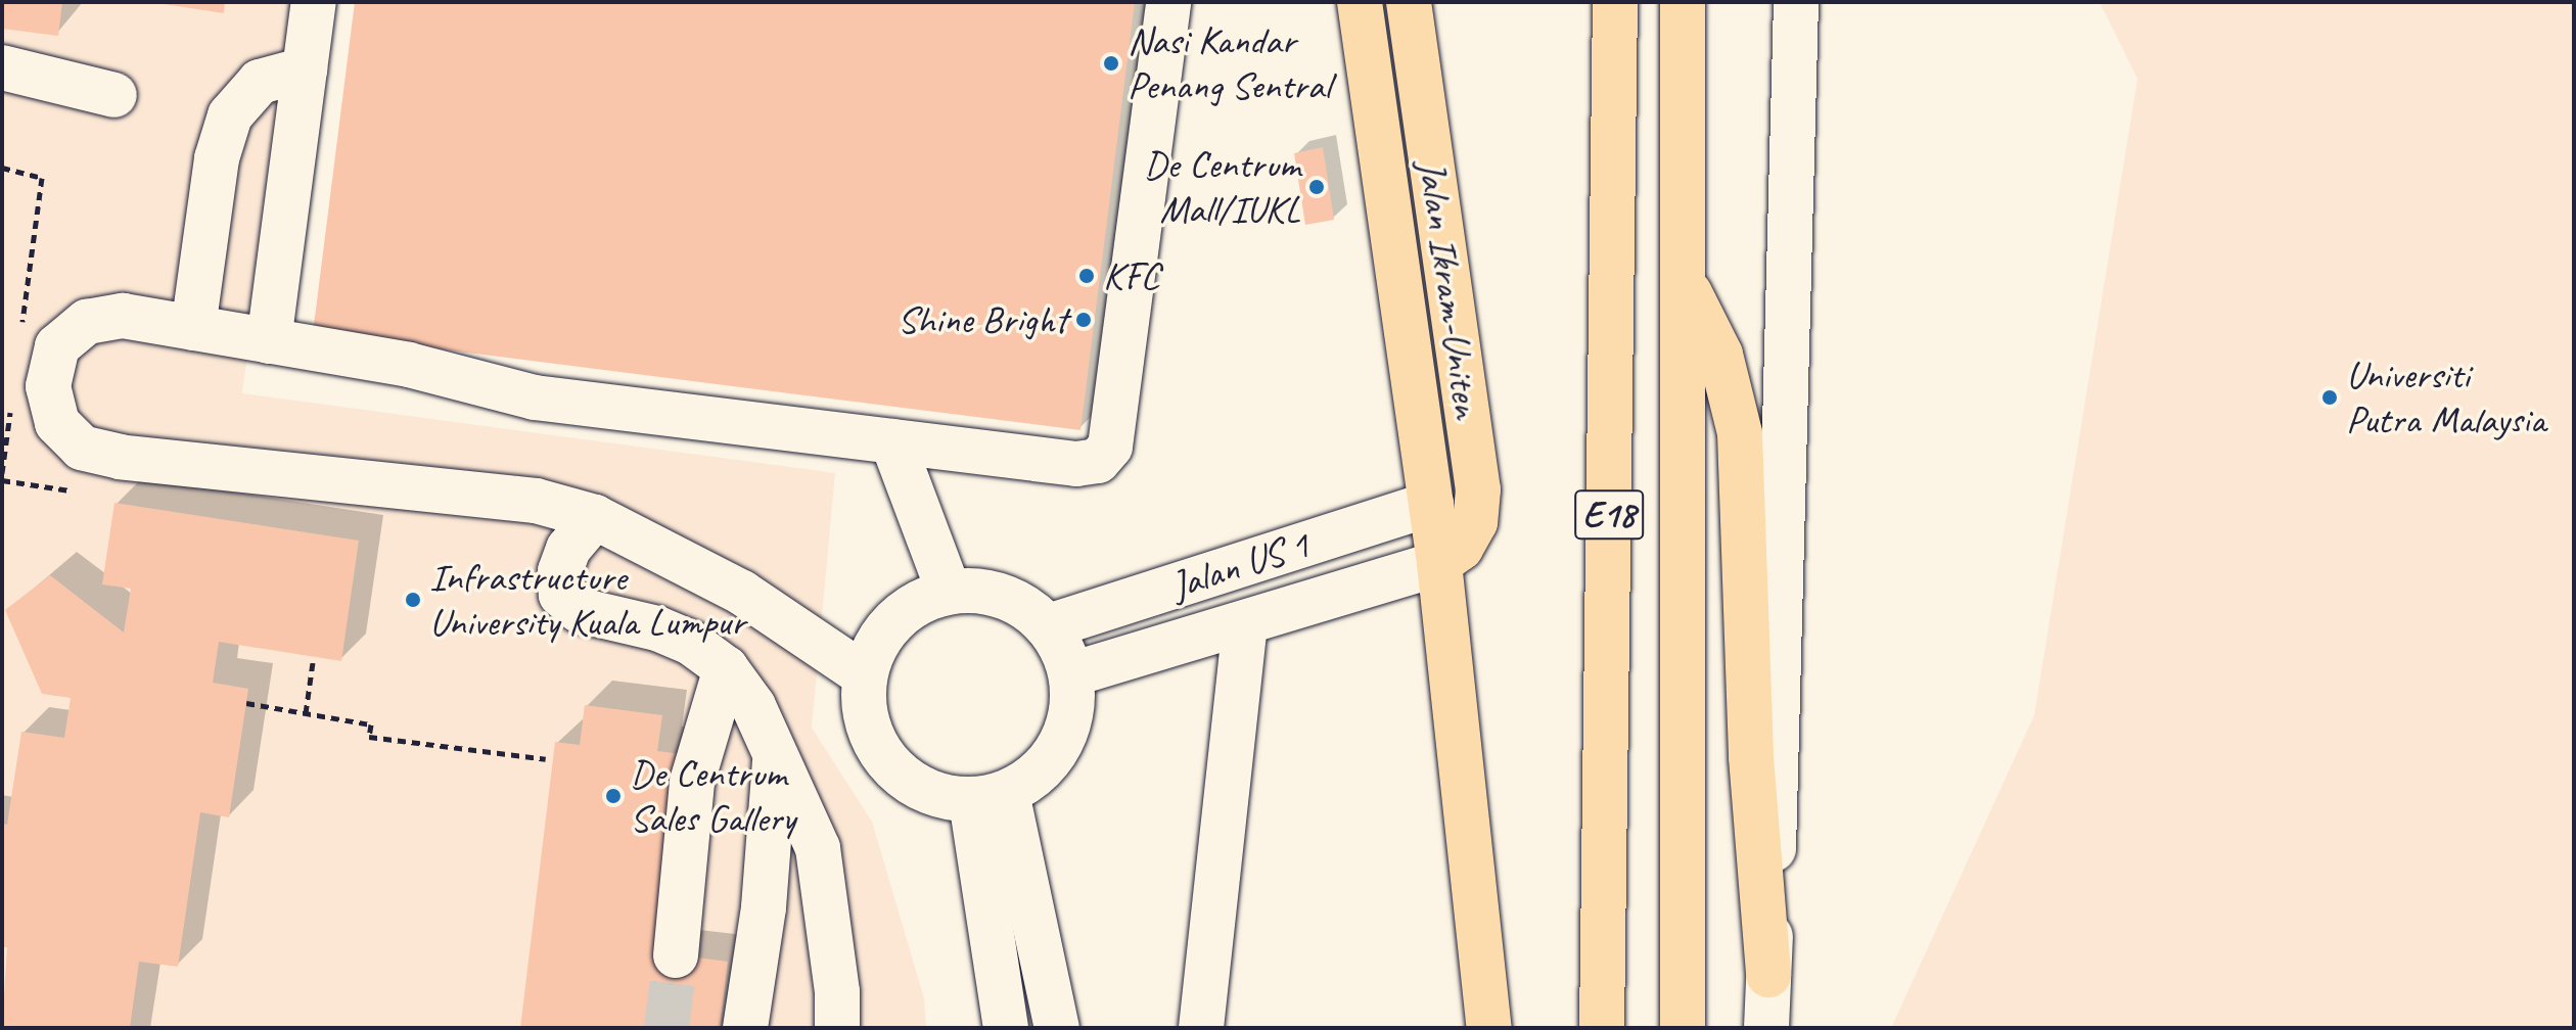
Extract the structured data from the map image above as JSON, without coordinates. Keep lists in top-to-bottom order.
{
  "streets": {
    "main road": ["Jalan Ikram-Uniten", "E18"],
    "street": ["Jalan US 1"]
  },
  "crossings": [
    ["Jalan Ikram-Uniten", "Jalan US 1"]
  ],
  "places": [
    "Nasi Kandar Penang Sentral",
    "De Centrum Mall/IUKL",
    "KFC",
    "Shine Bright",
    "Universiti Putra Malaysia",
    "Infrastructure University Kuala Lumpur",
    "De Centrum Sales Gallery"
  ]
}
